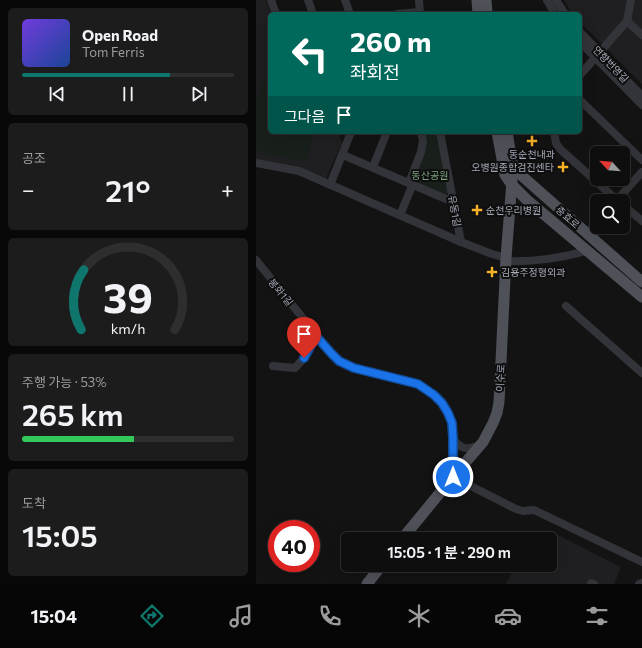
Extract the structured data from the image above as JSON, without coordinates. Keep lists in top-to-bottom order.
{
  "streets": {
    "main road": ["충효로", "이수로"],
    "street": ["연향번영길", "유동1길", "봉화1길"]
  },
  "crossings": [
    ["충효로", "이수로"],
    ["봉화1길", "이수로"]
  ],
  "parks": ["동산공원"],
  "places": {
    "health": [
      "동순천내과",
      "오병원종합검진센타",
      "순천우리병원",
      "김용주정형외과"
    ]
  },
  "north": "top left",
  "page": {
    "turn": ["260 m", "좌회전"],
    "song": ["Open Road", "Tom Ferris"],
    "then": "그다음",
    "tile": [
      "공조",
      ["주행 가능 · 53%", "265 km"],
      ["도착", "15:05"]
    ],
    "heat": ["−", "21°", "+"],
    "limit": "40",
    "trip": "15:05 · 1 분 · 290 m",
    "tabs": "15:04",
    "gauge": ["39", "km/h"]
  }
}
